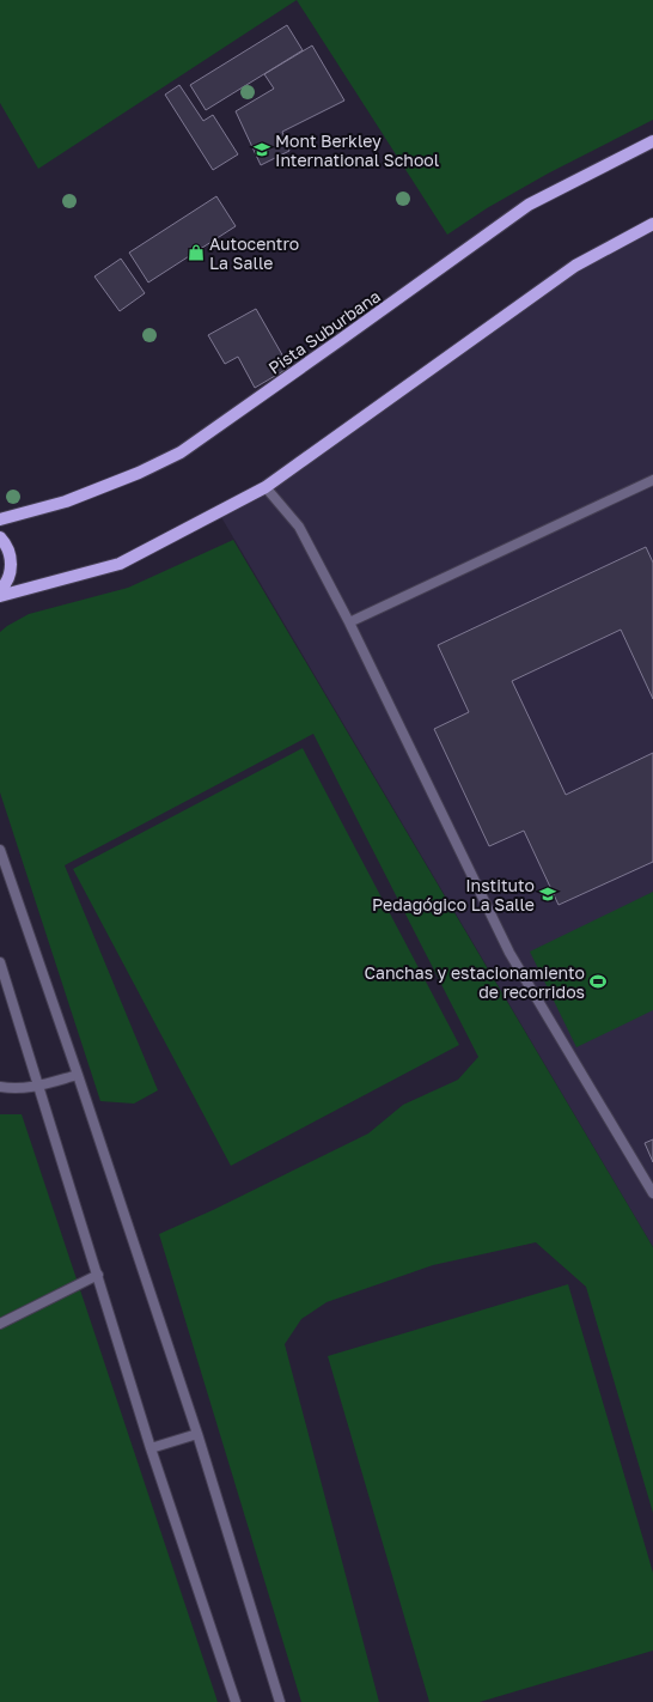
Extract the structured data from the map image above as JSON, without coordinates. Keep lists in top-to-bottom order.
{
  "streets": {
    "main road": ["Pista Suburbana"]
  },
  "places": {
    "school or university": ["Mont Berkley International School", "Instituto Pedagógico La Salle"],
    "shop": ["Autocentro La Salle"],
    "sports": ["Canchas y estacionamiento de recorridos"]
  }
}
